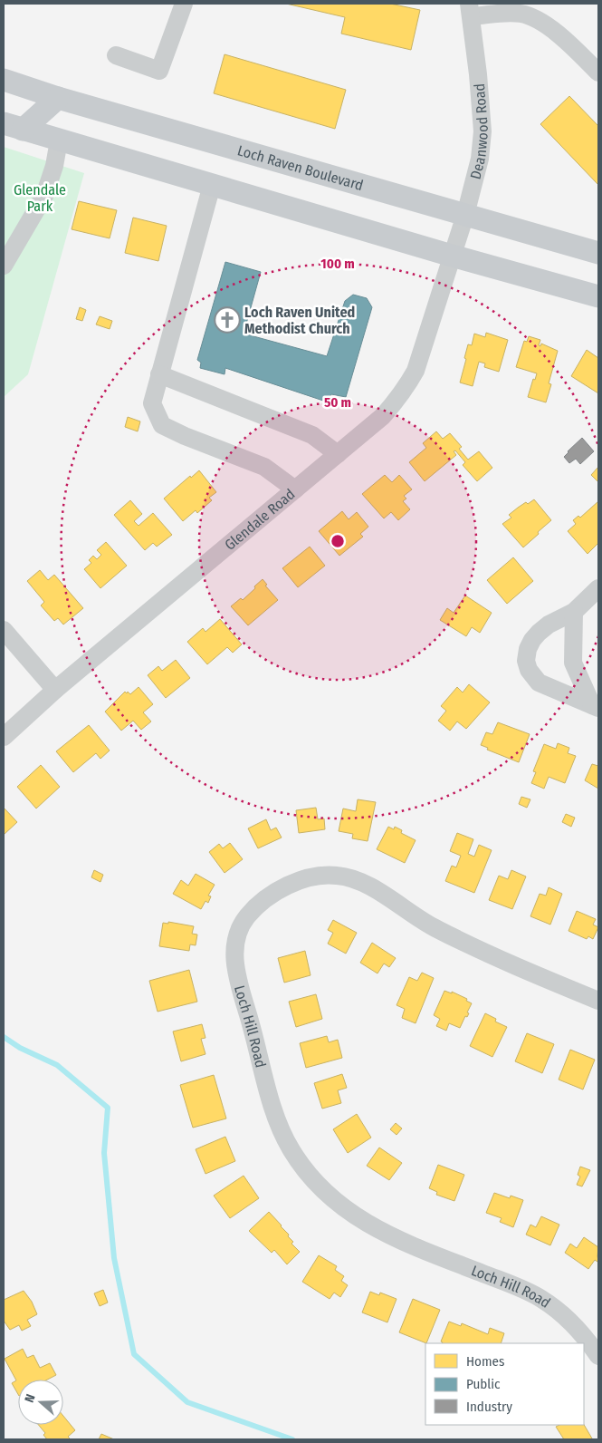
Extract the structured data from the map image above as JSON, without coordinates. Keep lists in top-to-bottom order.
{
  "streets": {
    "main road": ["Loch Raven Boulevard"],
    "street": ["Deanwood Road", "Glendale Road", "Loch Hill Road"]
  },
  "crossings": [
    ["Deanwood Road", "Loch Raven Boulevard"],
    ["Deanwood Road", "Glendale Road"]
  ],
  "parks": ["Glendale Park"],
  "places": {
    "church": ["Loch Raven United Methodist Church"]
  },
  "legend": ["Homes", "Public", "Industry"],
  "north": "left",
  "rings": ["100 m", "50 m"]
}
